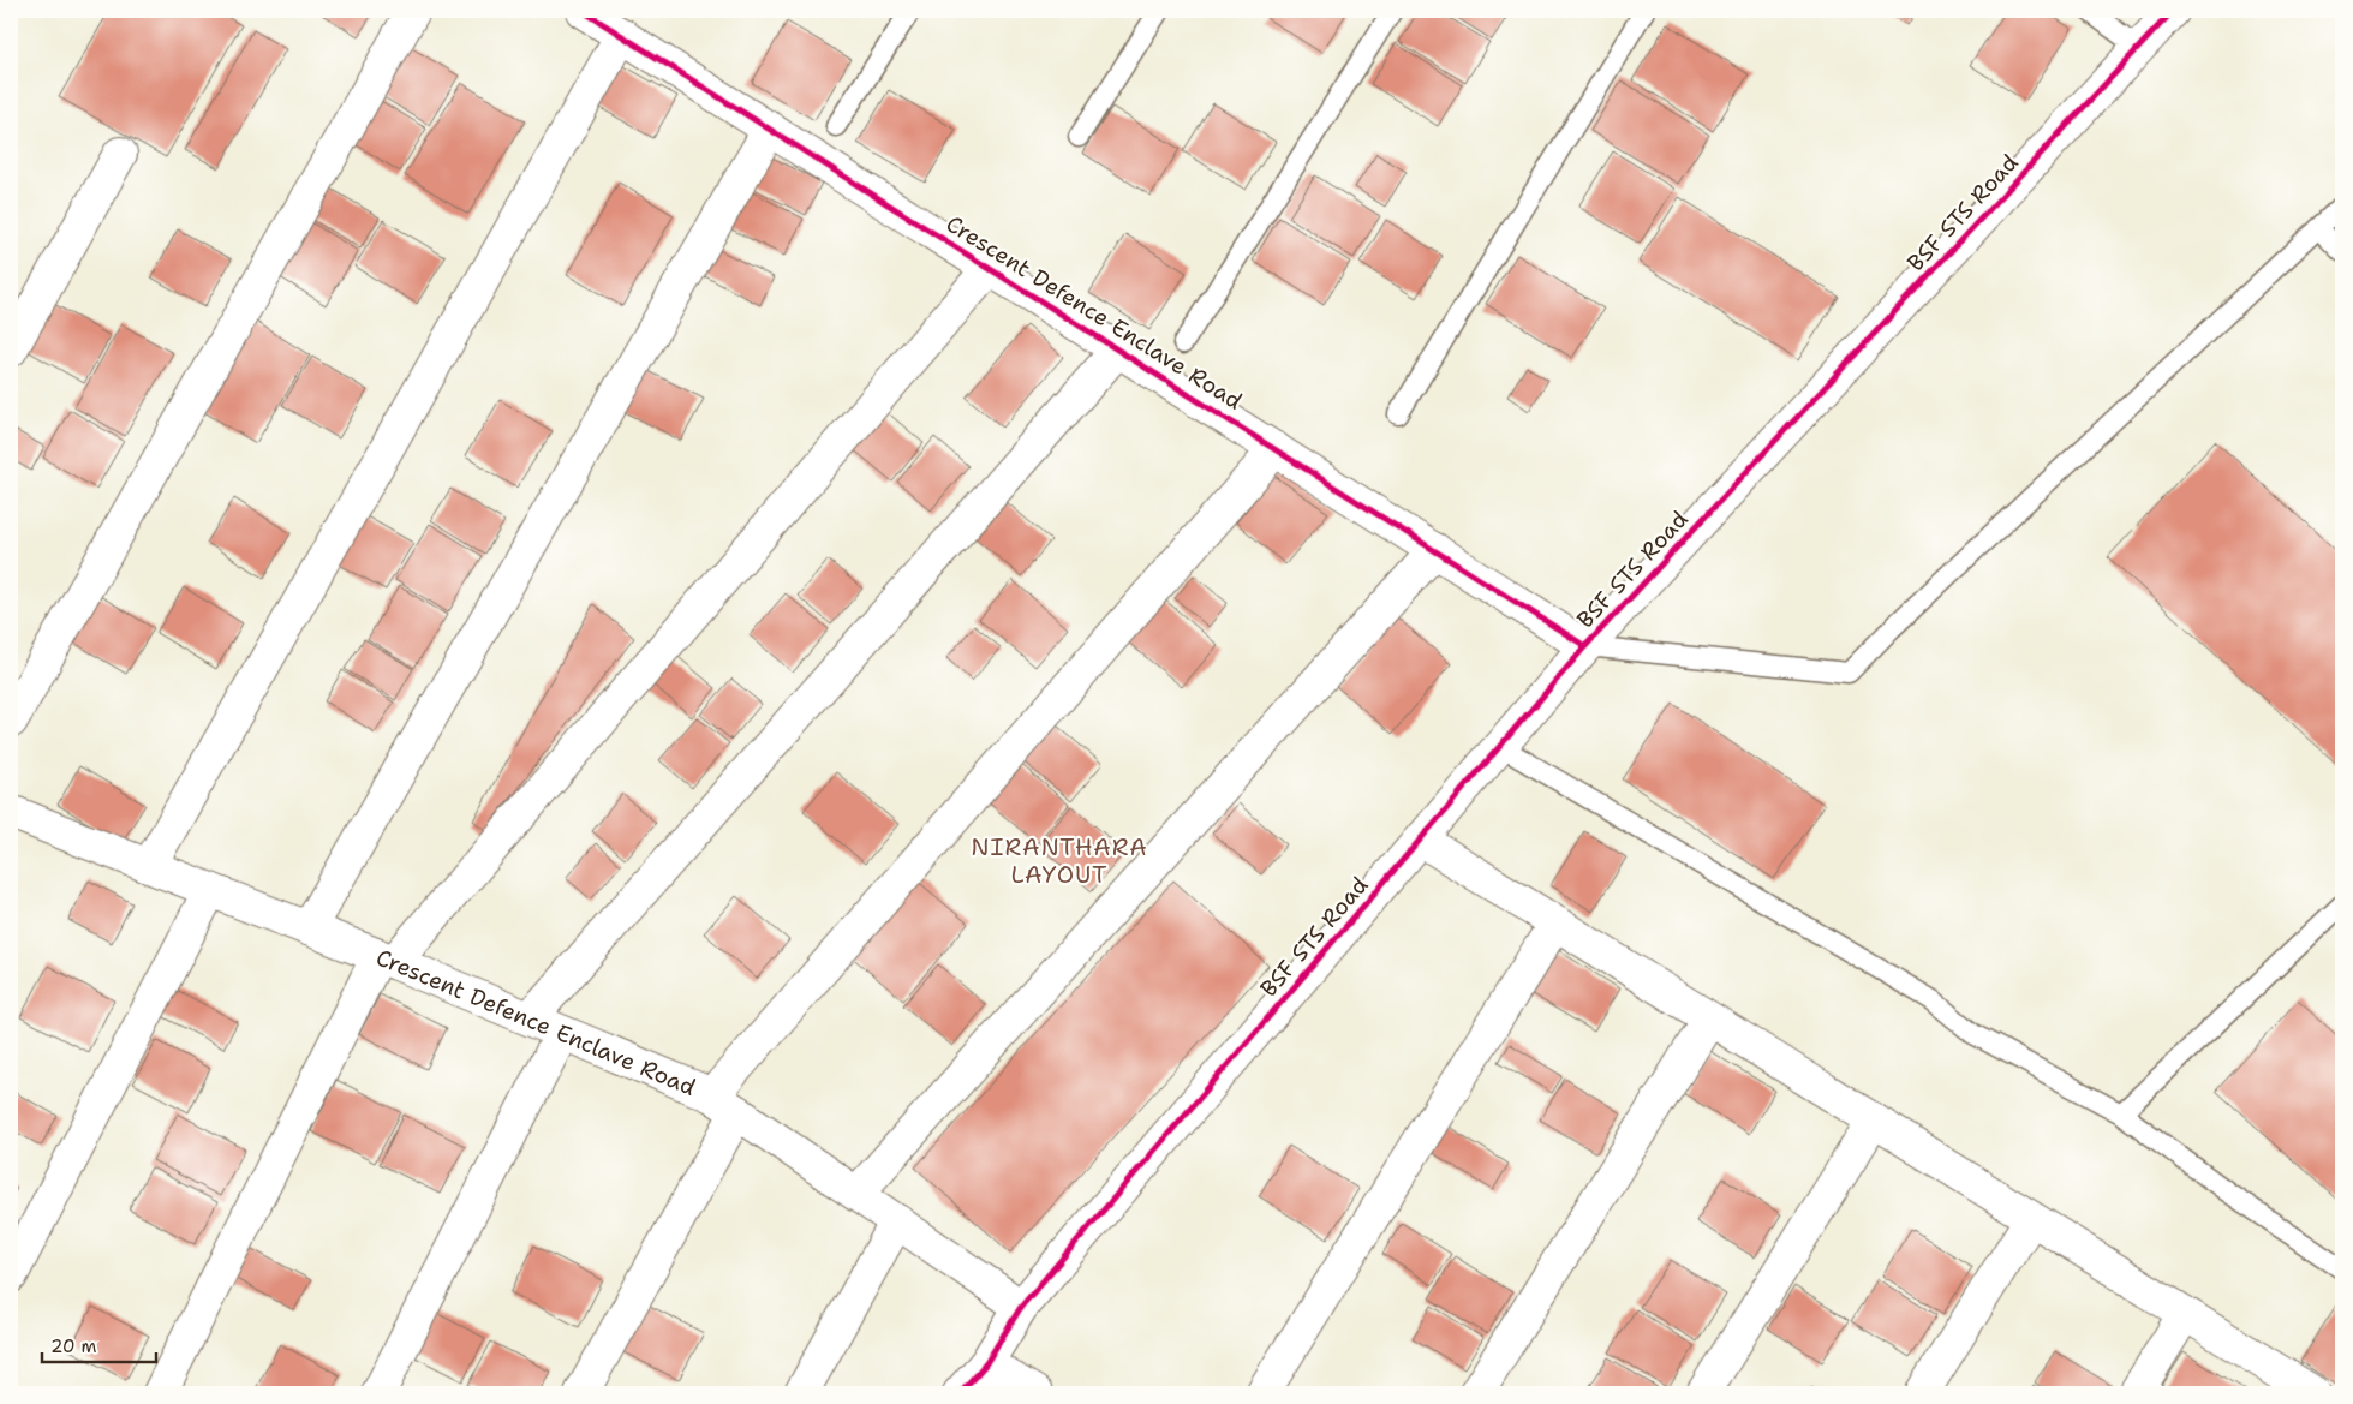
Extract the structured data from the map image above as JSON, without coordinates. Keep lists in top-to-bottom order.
{
  "streets": {
    "street": ["BSF STS Road", "Crescent Defence Enclave Road"]
  },
  "crossings": [
    ["BSF STS Road", "Crescent Defence Enclave Road"]
  ],
  "districts": ["NIRANTHARA LAYOUT"],
  "scale_bar": "20 m"
}
